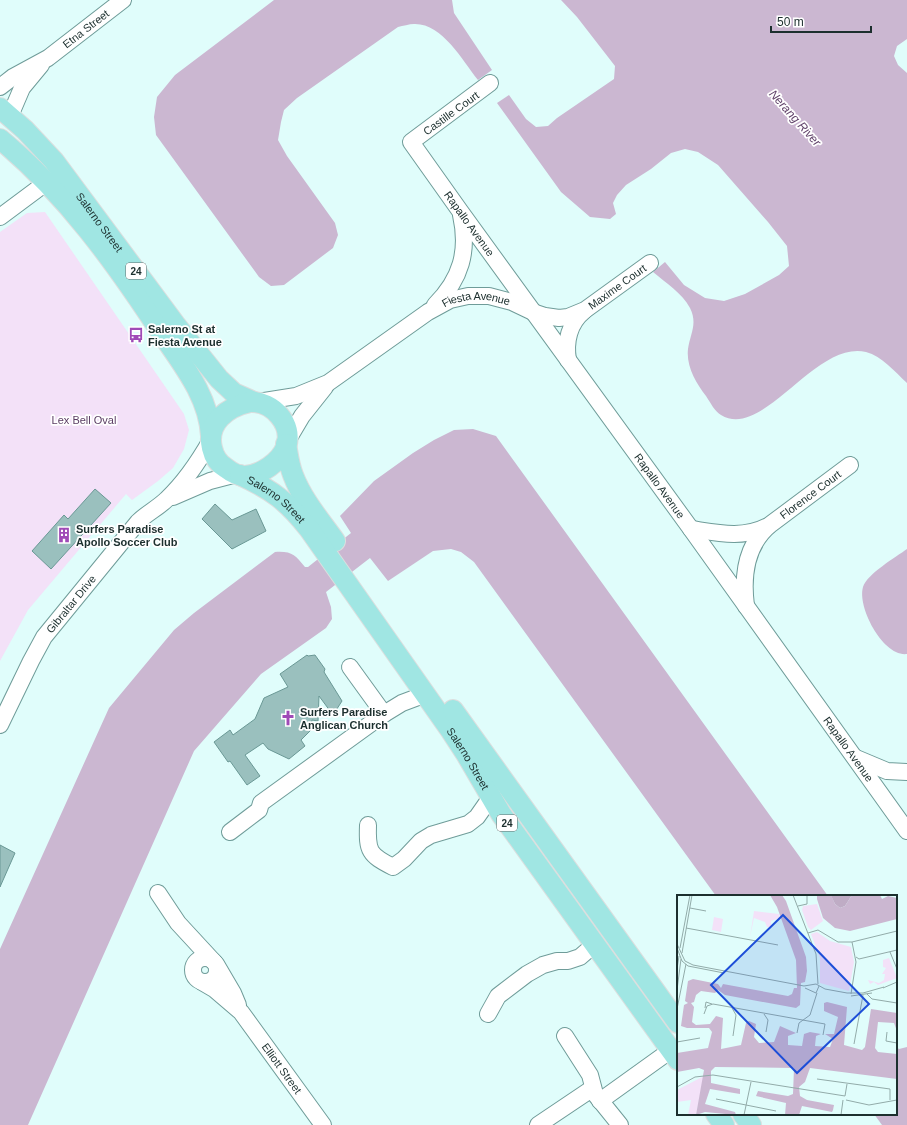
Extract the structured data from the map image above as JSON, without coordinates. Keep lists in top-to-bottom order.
{
  "streets": {
    "main road": ["Salerno Street", "24"],
    "street": [
      "Etna Street",
      "Castille Court",
      "Rapallo Avenue",
      "Maxime Court",
      "Fiesta Avenue",
      "Florence Court",
      "Gibraltar Drive",
      "Elliott Street"
    ]
  },
  "crossings": [
    ["Etna Street", "Salerno Street"],
    ["Castille Court", "Rapallo Avenue"],
    ["Salerno Street", "24"],
    ["Salerno Street", "Fiesta Avenue"],
    ["Salerno Street", "Gibraltar Drive"],
    ["Rapallo Avenue", "Maxime Court"],
    ["Rapallo Avenue", "Fiesta Avenue"],
    ["Rapallo Avenue", "Florence Court"],
    ["24", "Fiesta Avenue"],
    ["24", "Gibraltar Drive"],
    ["Maxime Court", "Fiesta Avenue"],
    ["Fiesta Avenue", "Gibraltar Drive"]
  ],
  "water": ["Nerang River"],
  "parks": ["Lex Bell Oval"],
  "places": {
    "bus stop": ["Salerno St at Fiesta Avenue"],
    "building": ["Surfers Paradise Apollo Soccer Club"],
    "church": ["Surfers Paradise Anglican Church"]
  },
  "scale_bar": "50 m"
}
